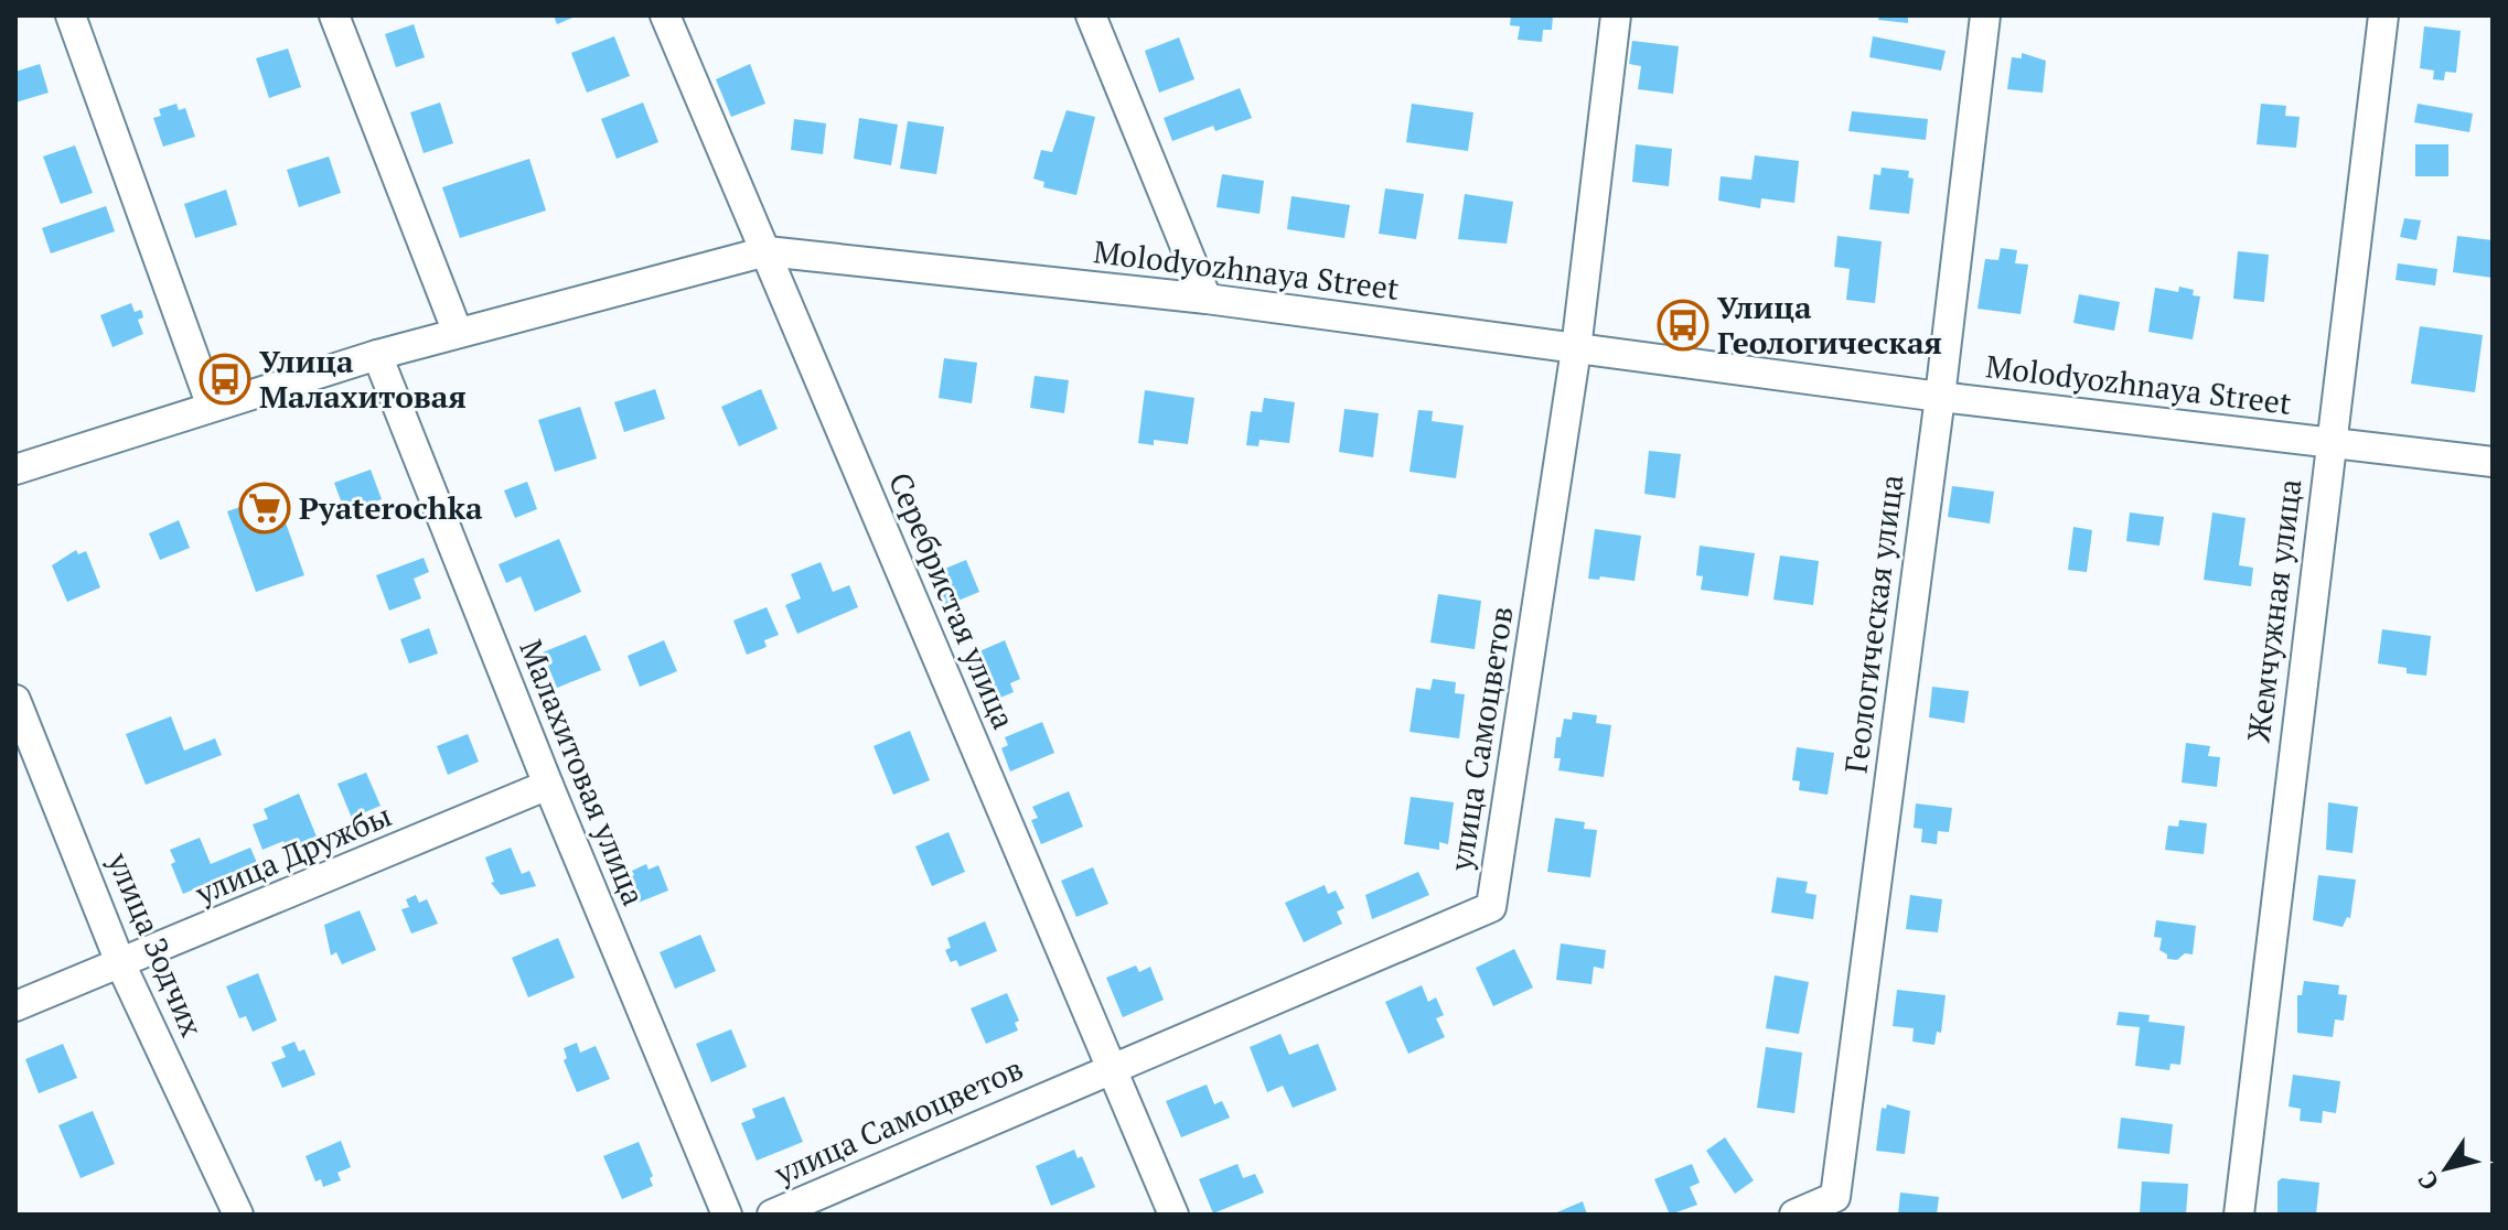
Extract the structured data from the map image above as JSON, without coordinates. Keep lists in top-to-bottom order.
{
  "streets": {
    "street": [
      "Molodyozhnaya Street",
      "Серебристая улица",
      "Жемчужная улица",
      "Геологическая улица",
      "улица Самоцветов",
      "Малахитовая улица",
      "улица Дружбы",
      "улица Зодчих"
    ]
  },
  "crossings": [
    ["Molodyozhnaya Street", "Серебристая улица"],
    ["Molodyozhnaya Street", "Жемчужная улица"],
    ["Molodyozhnaya Street", "Геологическая улица"],
    ["Molodyozhnaya Street", "улица Самоцветов"],
    ["Molodyozhnaya Street", "Малахитовая улица"],
    ["Серебристая улица", "улица Самоцветов"],
    ["Малахитовая улица", "улица Дружбы"],
    ["улица Дружбы", "улица Зодчих"]
  ],
  "places": {
    "bus stop": ["Улица Геологическая", "Улица Малахитовая"],
    "supermarket": ["Pyaterochka"]
  },
  "north": "bottom left"
}
